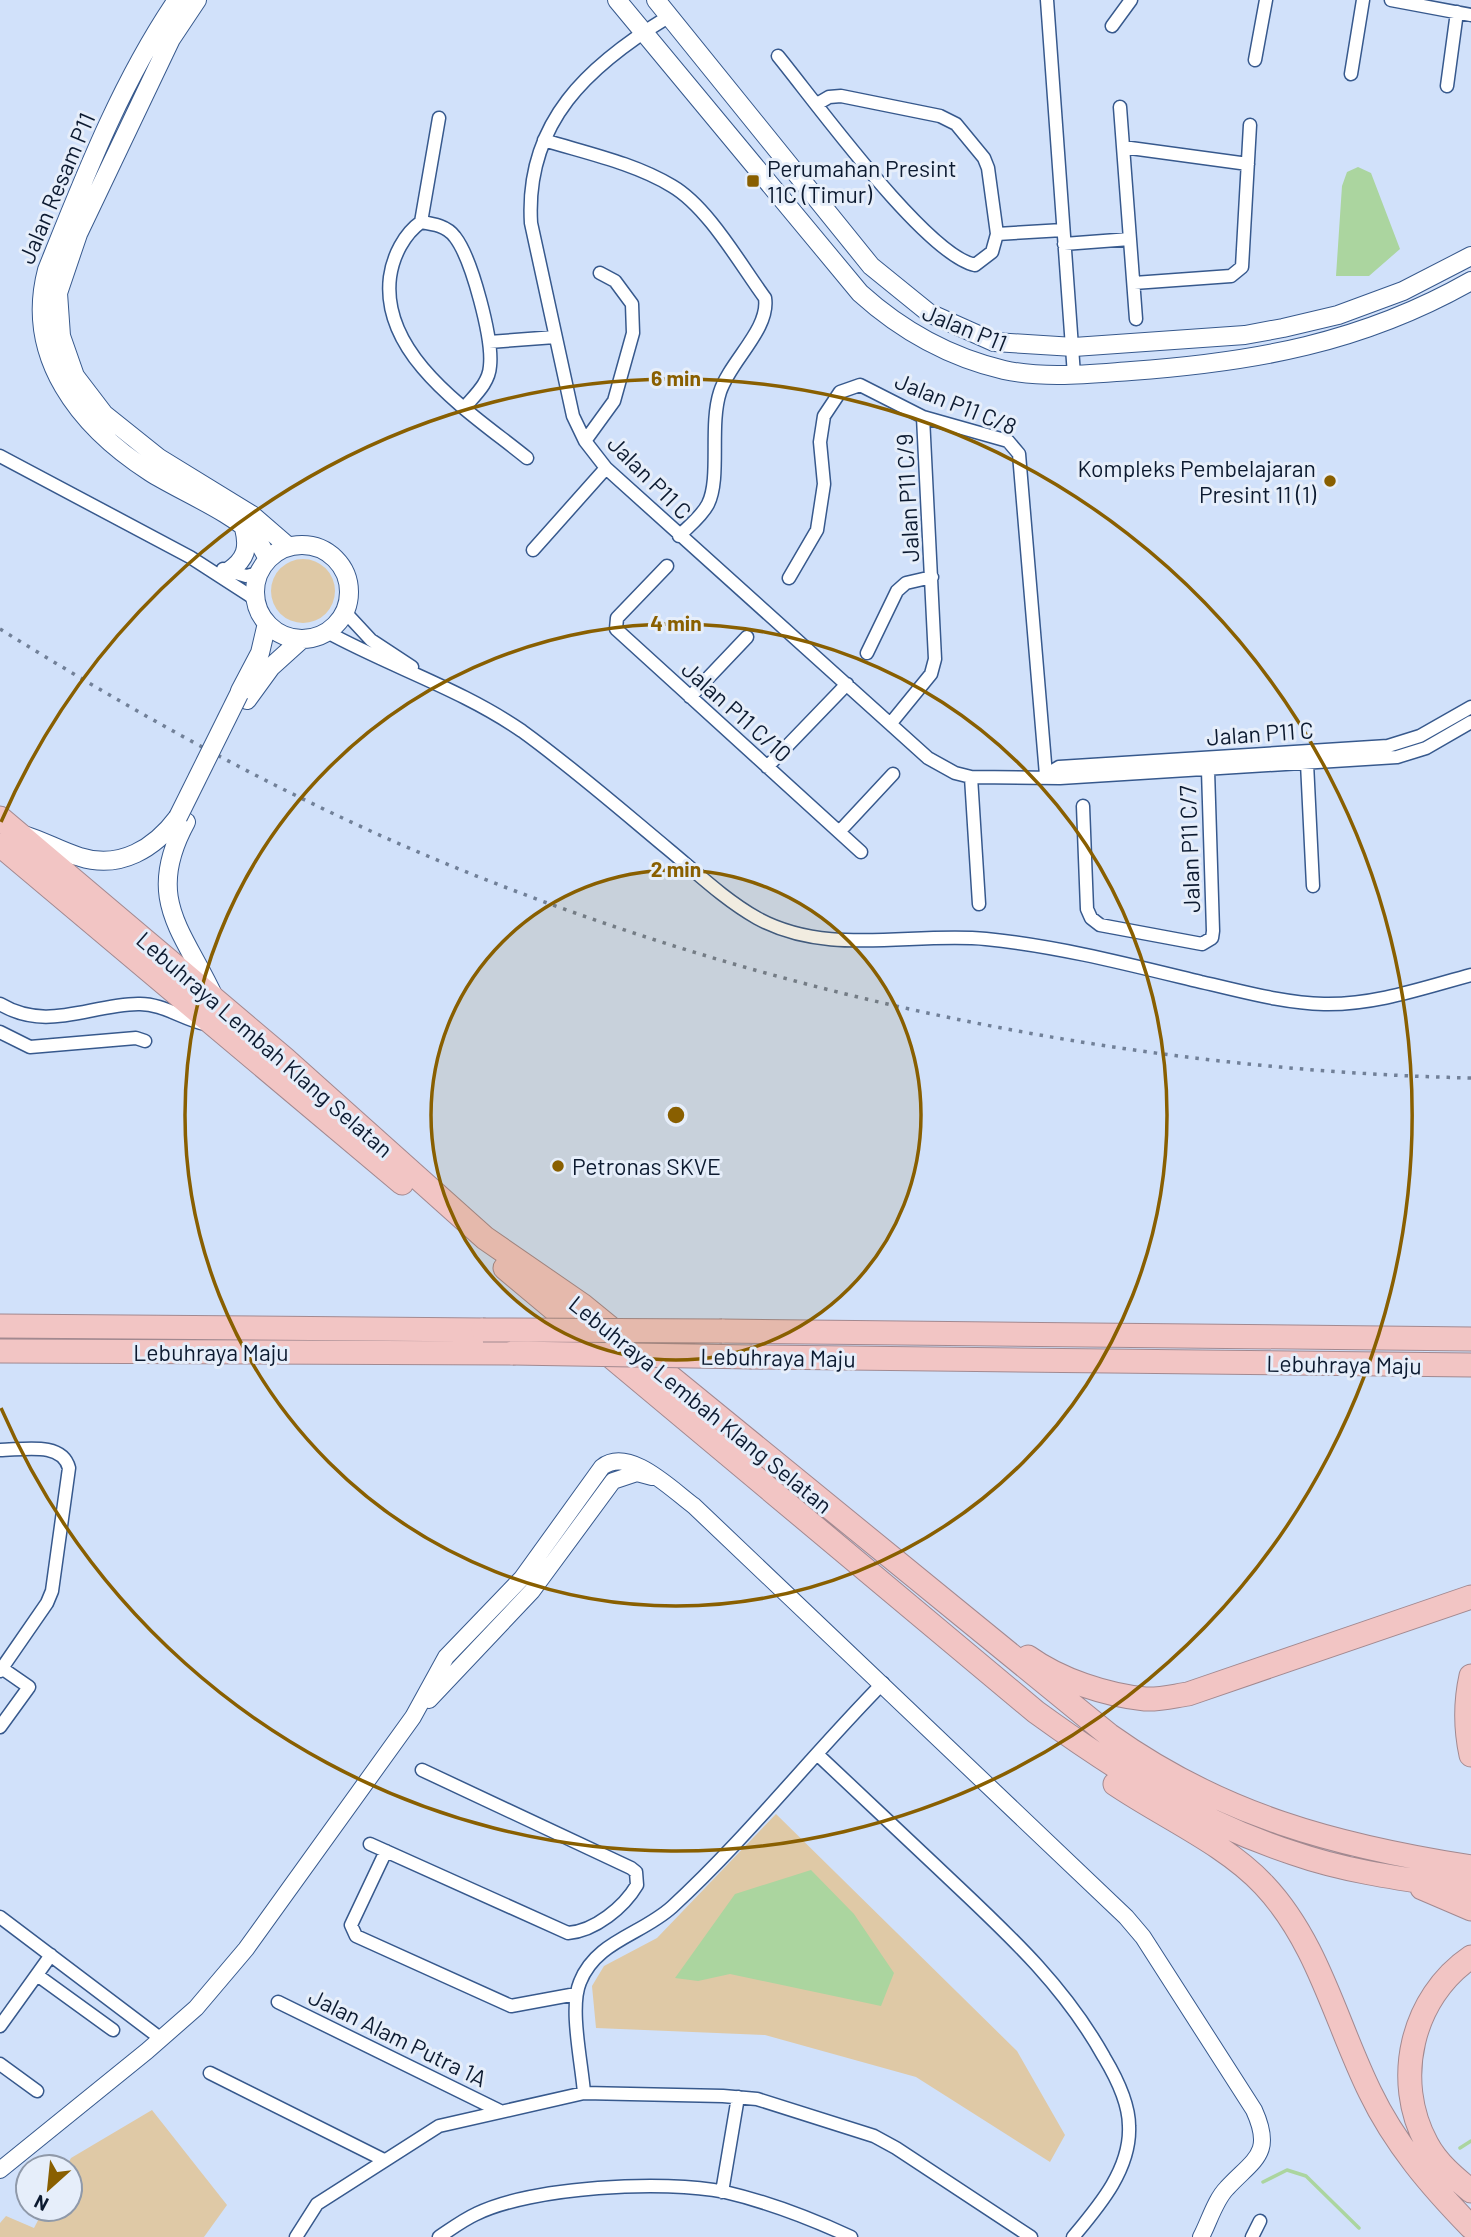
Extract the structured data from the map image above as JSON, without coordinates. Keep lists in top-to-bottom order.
{
  "streets": {
    "highway": ["Lebuhraya Lembah Klang Selatan", "Lebuhraya Maju"],
    "main road": ["Jalan Resam P11", "Jalan P11"],
    "street": [
      "Jalan P11 C/8",
      "Jalan P11 C",
      "Jalan P11 C/9",
      "Jalan P11 C/10",
      "Jalan P11 C/7",
      "Jalan Alam Putra 1A"
    ]
  },
  "crossings": [
    ["Jalan P11", "Jalan P11 C"],
    ["Jalan P11 C/8", "Jalan P11 C"],
    ["Jalan P11 C/8", "Jalan P11 C/9"],
    ["Jalan P11 C", "Jalan P11 C/9"],
    ["Jalan P11 C", "Jalan P11 C/7"]
  ],
  "places": {
    "transit": ["Perumahan Presint 11C (Timur)"],
    "other": ["Kompleks Pembelajaran Presint 11 (1)", "Petronas SKVE"]
  },
  "north": "bottom left",
  "rings": ["6 min", "4 min", "2 min"]
}
